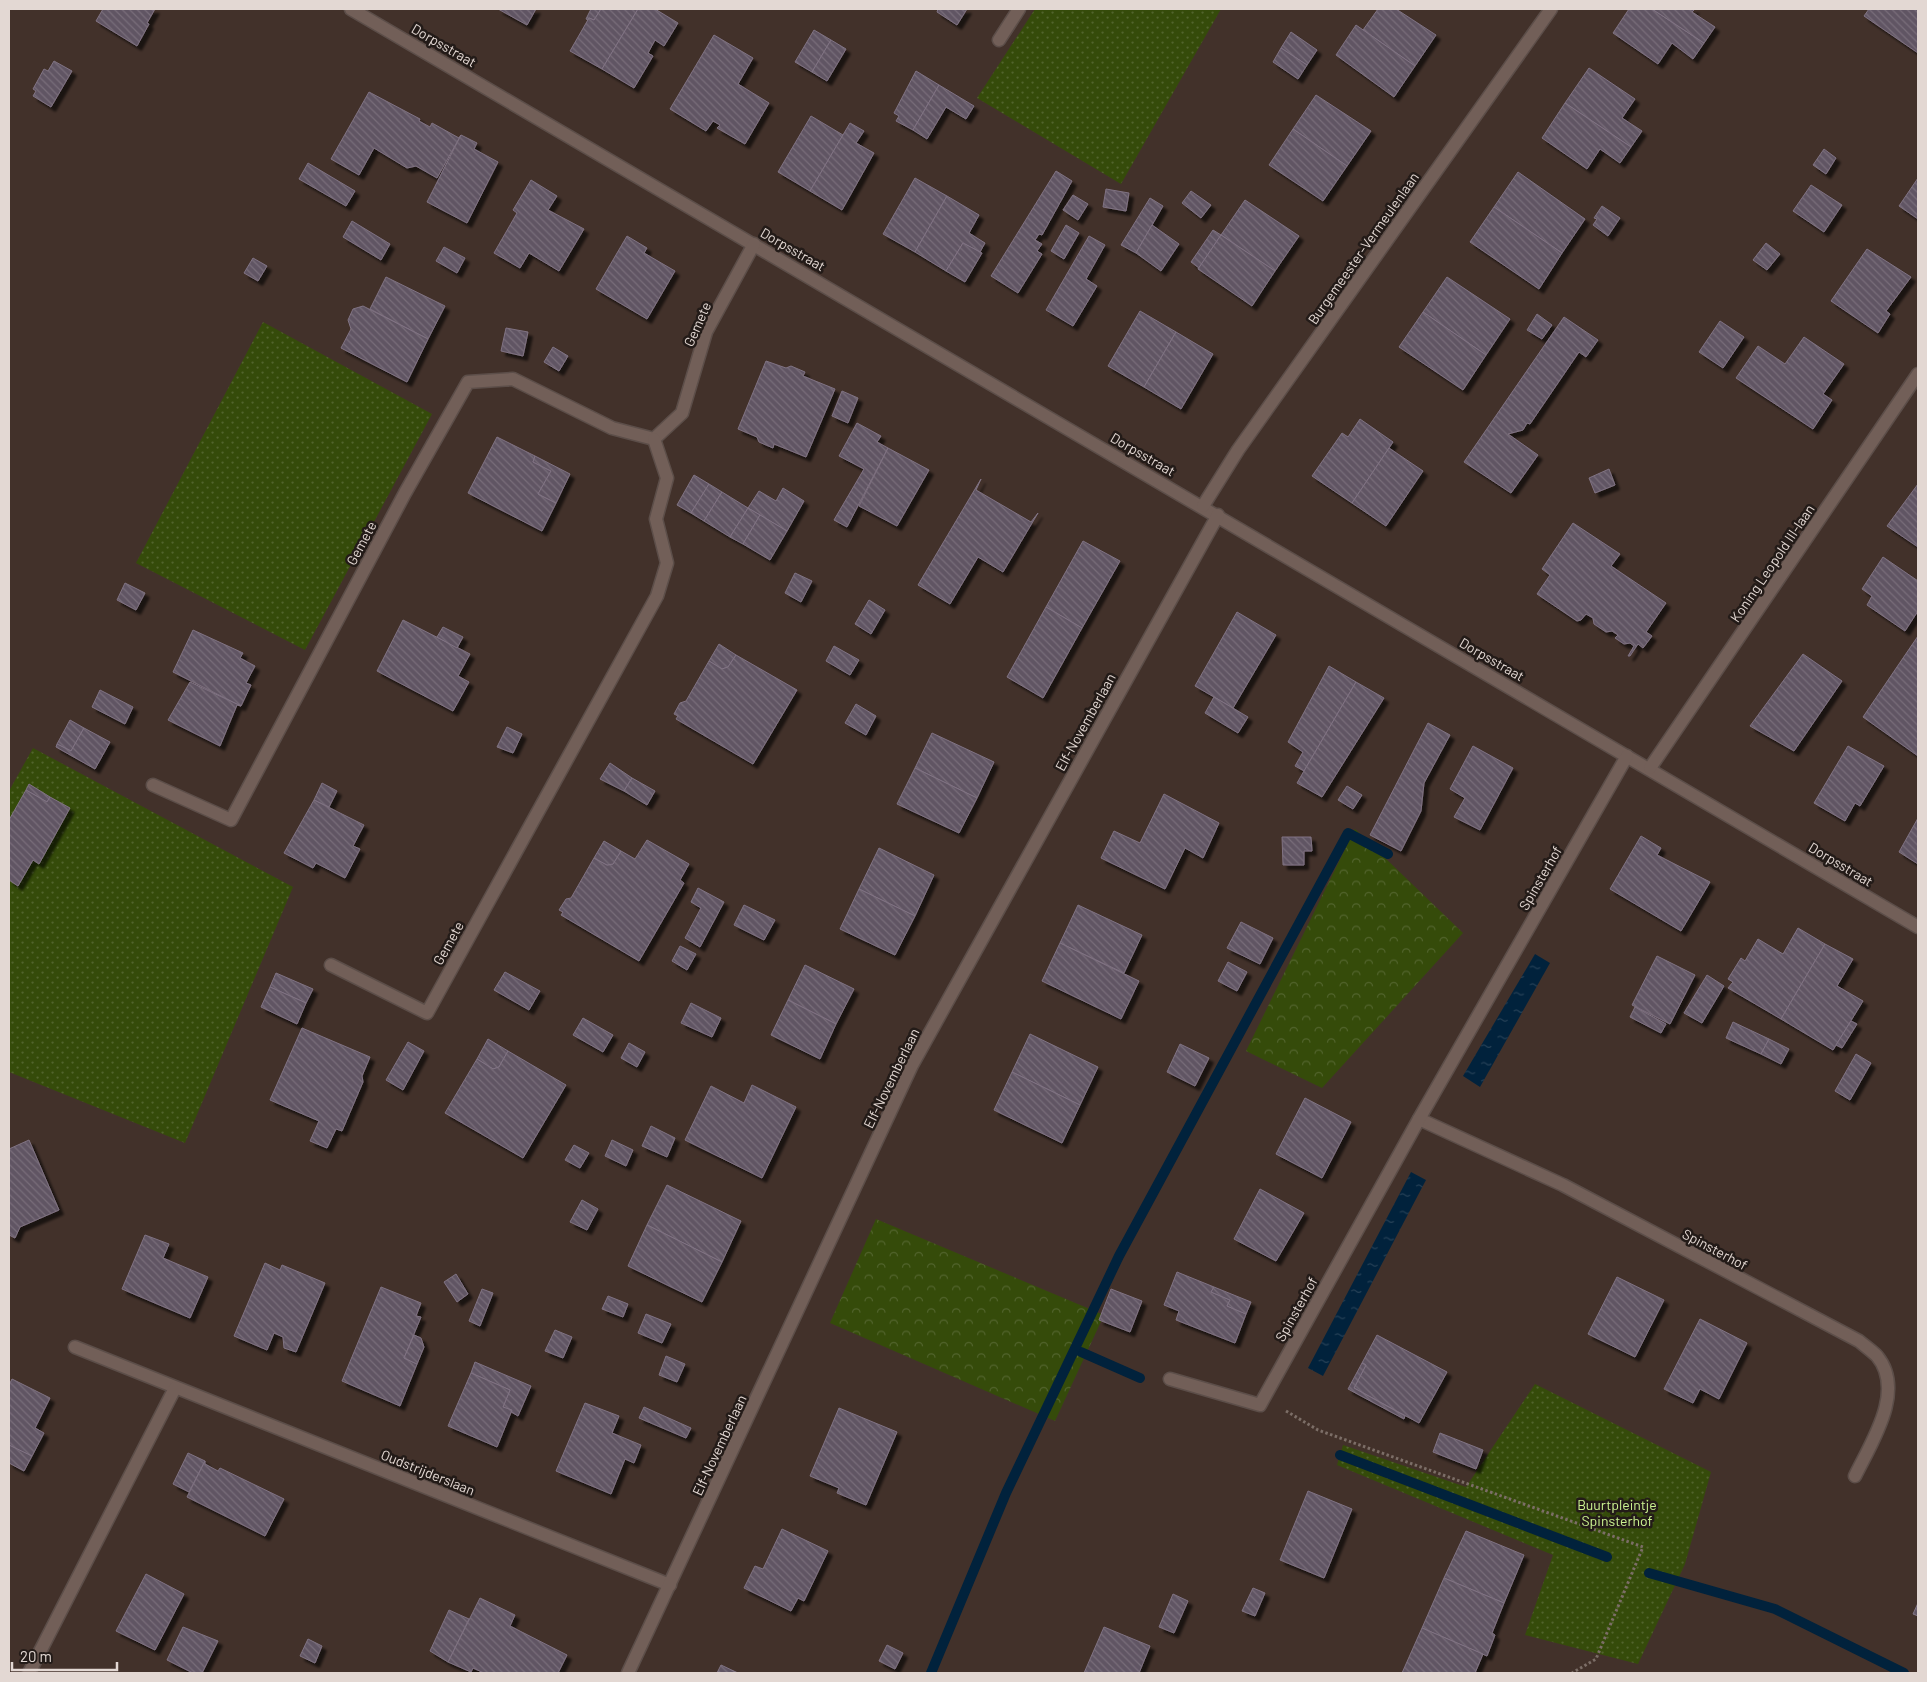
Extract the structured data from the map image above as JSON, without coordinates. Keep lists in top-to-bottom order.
{
  "streets": {
    "street": [
      "Dorpsstraat",
      "Burgemeester-Vermeulenlaan",
      "Gemete",
      "Koning Leopold III-laan",
      "Elf-Novemberlaan",
      "Spinsterhof",
      "Oudstrijderslaan"
    ]
  },
  "crossings": [
    ["Dorpsstraat", "Burgemeester-Vermeulenlaan"],
    ["Dorpsstraat", "Gemete"],
    ["Dorpsstraat", "Koning Leopold III-laan"],
    ["Dorpsstraat", "Elf-Novemberlaan"],
    ["Dorpsstraat", "Spinsterhof"],
    ["Elf-Novemberlaan", "Oudstrijderslaan"]
  ],
  "parks": ["Buurtpleintje Spinsterhof"],
  "scale_bar": "20 m"
}
